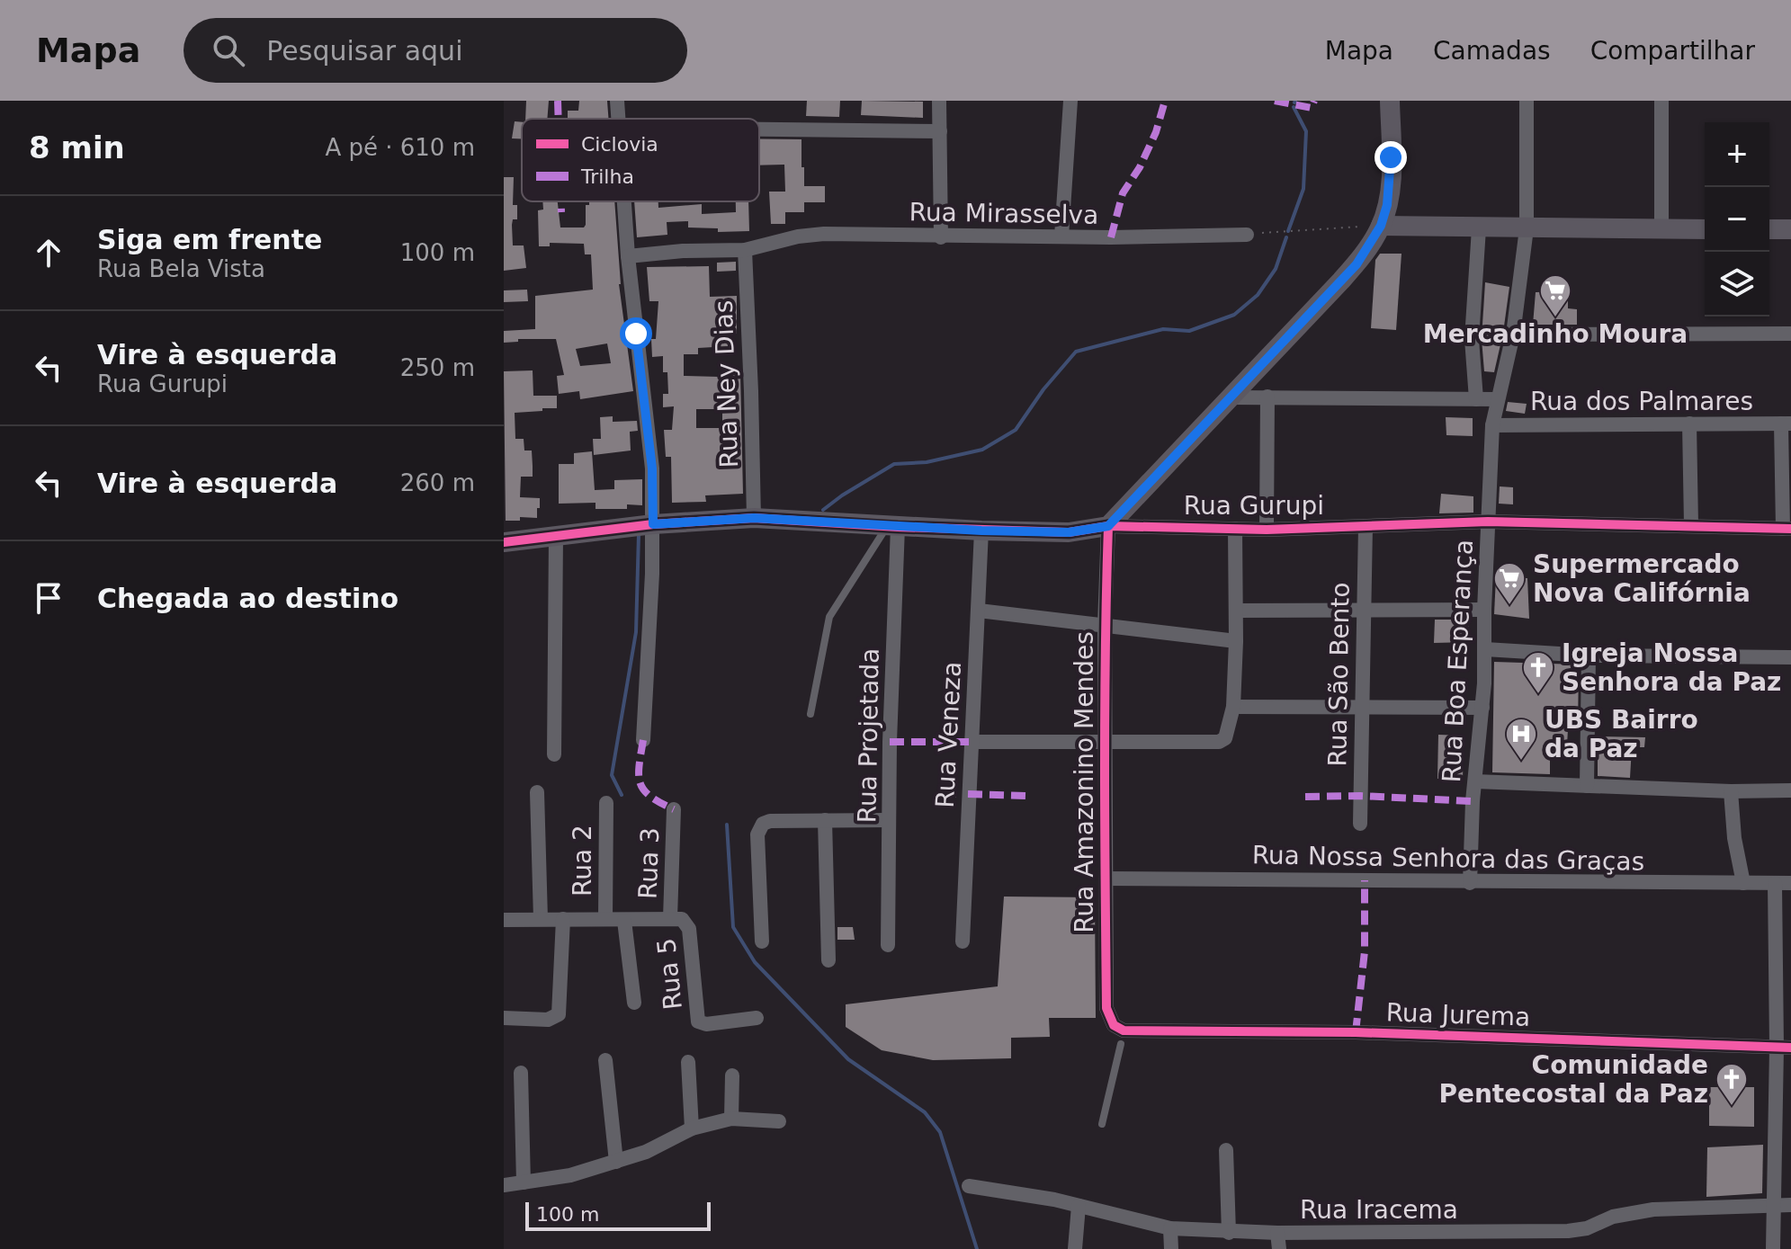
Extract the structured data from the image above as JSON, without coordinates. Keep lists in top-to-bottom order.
{
  "streets": {
    "street": [
      "Rua Mirasselva",
      "Rua Ney Dias",
      "Rua dos Palmares",
      "Rua Gurupi",
      "Rua Boa Esperança",
      "Rua São Bento",
      "Rua Veneza",
      "Rua Projetada",
      "Rua Amazonino Mendes",
      "Rua Nossa Senhora das Graças",
      "Rua 2",
      "Rua 3",
      "Rua 5",
      "Rua Jurema",
      "Rua Iracema"
    ]
  },
  "crossings": [
    ["Rua Mirasselva", "Rua Ney Dias"],
    ["Rua Ney Dias", "Rua Gurupi"],
    ["Rua dos Palmares", "Rua Boa Esperança"],
    ["Rua Gurupi", "Rua Boa Esperança"],
    ["Rua Gurupi", "Rua São Bento"],
    ["Rua Gurupi", "Rua Veneza"],
    ["Rua Gurupi", "Rua Projetada"],
    ["Rua Gurupi", "Rua Amazonino Mendes"],
    ["Rua Boa Esperança", "Rua Nossa Senhora das Graças"],
    ["Rua Amazonino Mendes", "Rua Nossa Senhora das Graças"],
    ["Rua Amazonino Mendes", "Rua Jurema"],
    ["Rua 3", "Rua 5"]
  ],
  "places": {
    "supermarket": ["Mercadinho Moura", "Supermercado Nova Califórnia"],
    "church": ["Igreja Nossa Senhora da Paz", "Comunidade Pentecostal da Paz"],
    "hospital": ["UBS Bairro da Paz"]
  },
  "legend": ["Ciclovia", "Trilha"],
  "scale_bar": "100 m",
  "page": {
    "header": "Mapa",
    "search": "Pesquisar aqui",
    "nav": ["Mapa", "Camadas", "Compartilhar"],
    "heading": ["8 min", "A pé · 610 m"],
    "map_buttons": ["+", "−"],
    "list": [
      ["Siga em frente", "Rua Bela Vista", "100 m"],
      ["Vire à esquerda", "Rua Gurupi", "250 m"],
      ["Vire à esquerda", "260 m"],
      "Chegada ao destino"
    ],
    "scale": "100 m"
  }
}
